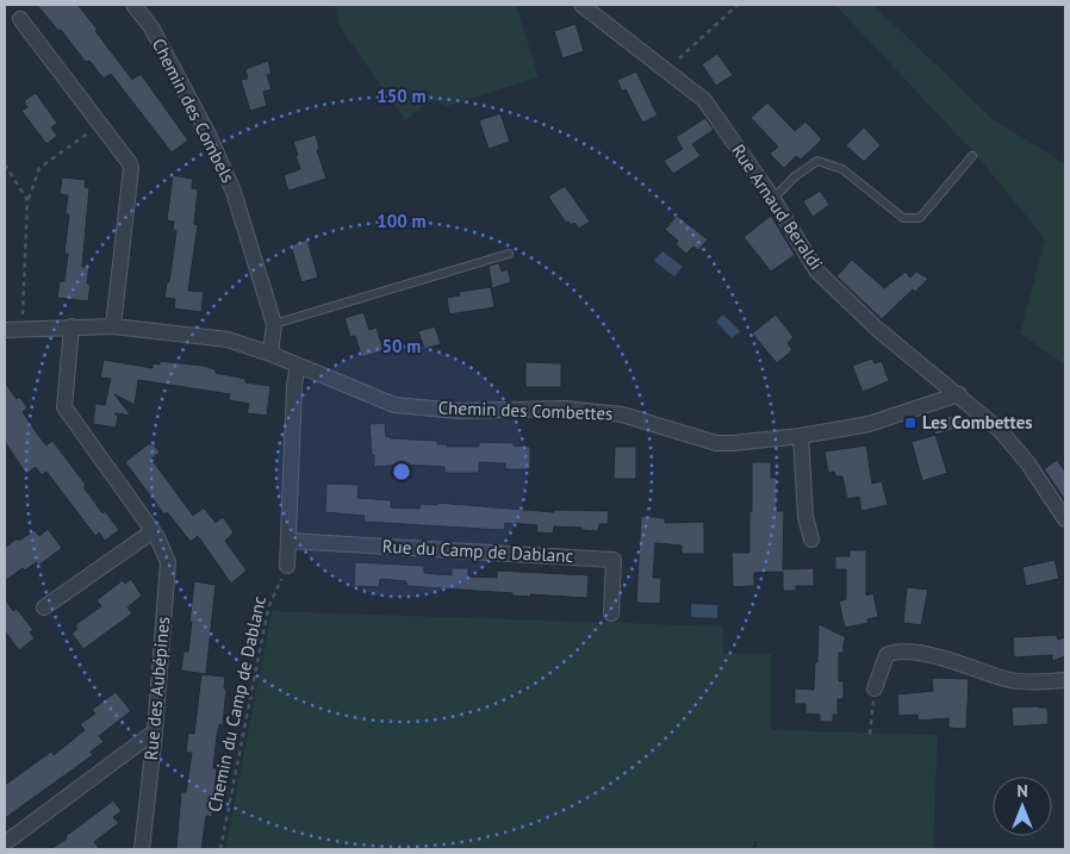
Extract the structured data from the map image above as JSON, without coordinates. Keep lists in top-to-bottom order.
{
  "streets": {
    "street": [
      "Chemin des Combels",
      "Rue Arnaud Beraldi",
      "Chemin des Combettes",
      "Rue du Camp de Dablanc",
      "Rue des Aubépines"
    ],
    "path": ["Chemin du Camp de Dablanc"]
  },
  "crossings": [
    ["Chemin des Combels", "Chemin des Combettes"],
    ["Rue Arnaud Beraldi", "Chemin des Combettes"],
    ["Chemin des Combettes", "Rue des Aubépines"]
  ],
  "places": {
    "transit": ["Les Combettes"]
  },
  "north": "top",
  "rings": ["150 m", "100 m", "50 m"]
}
